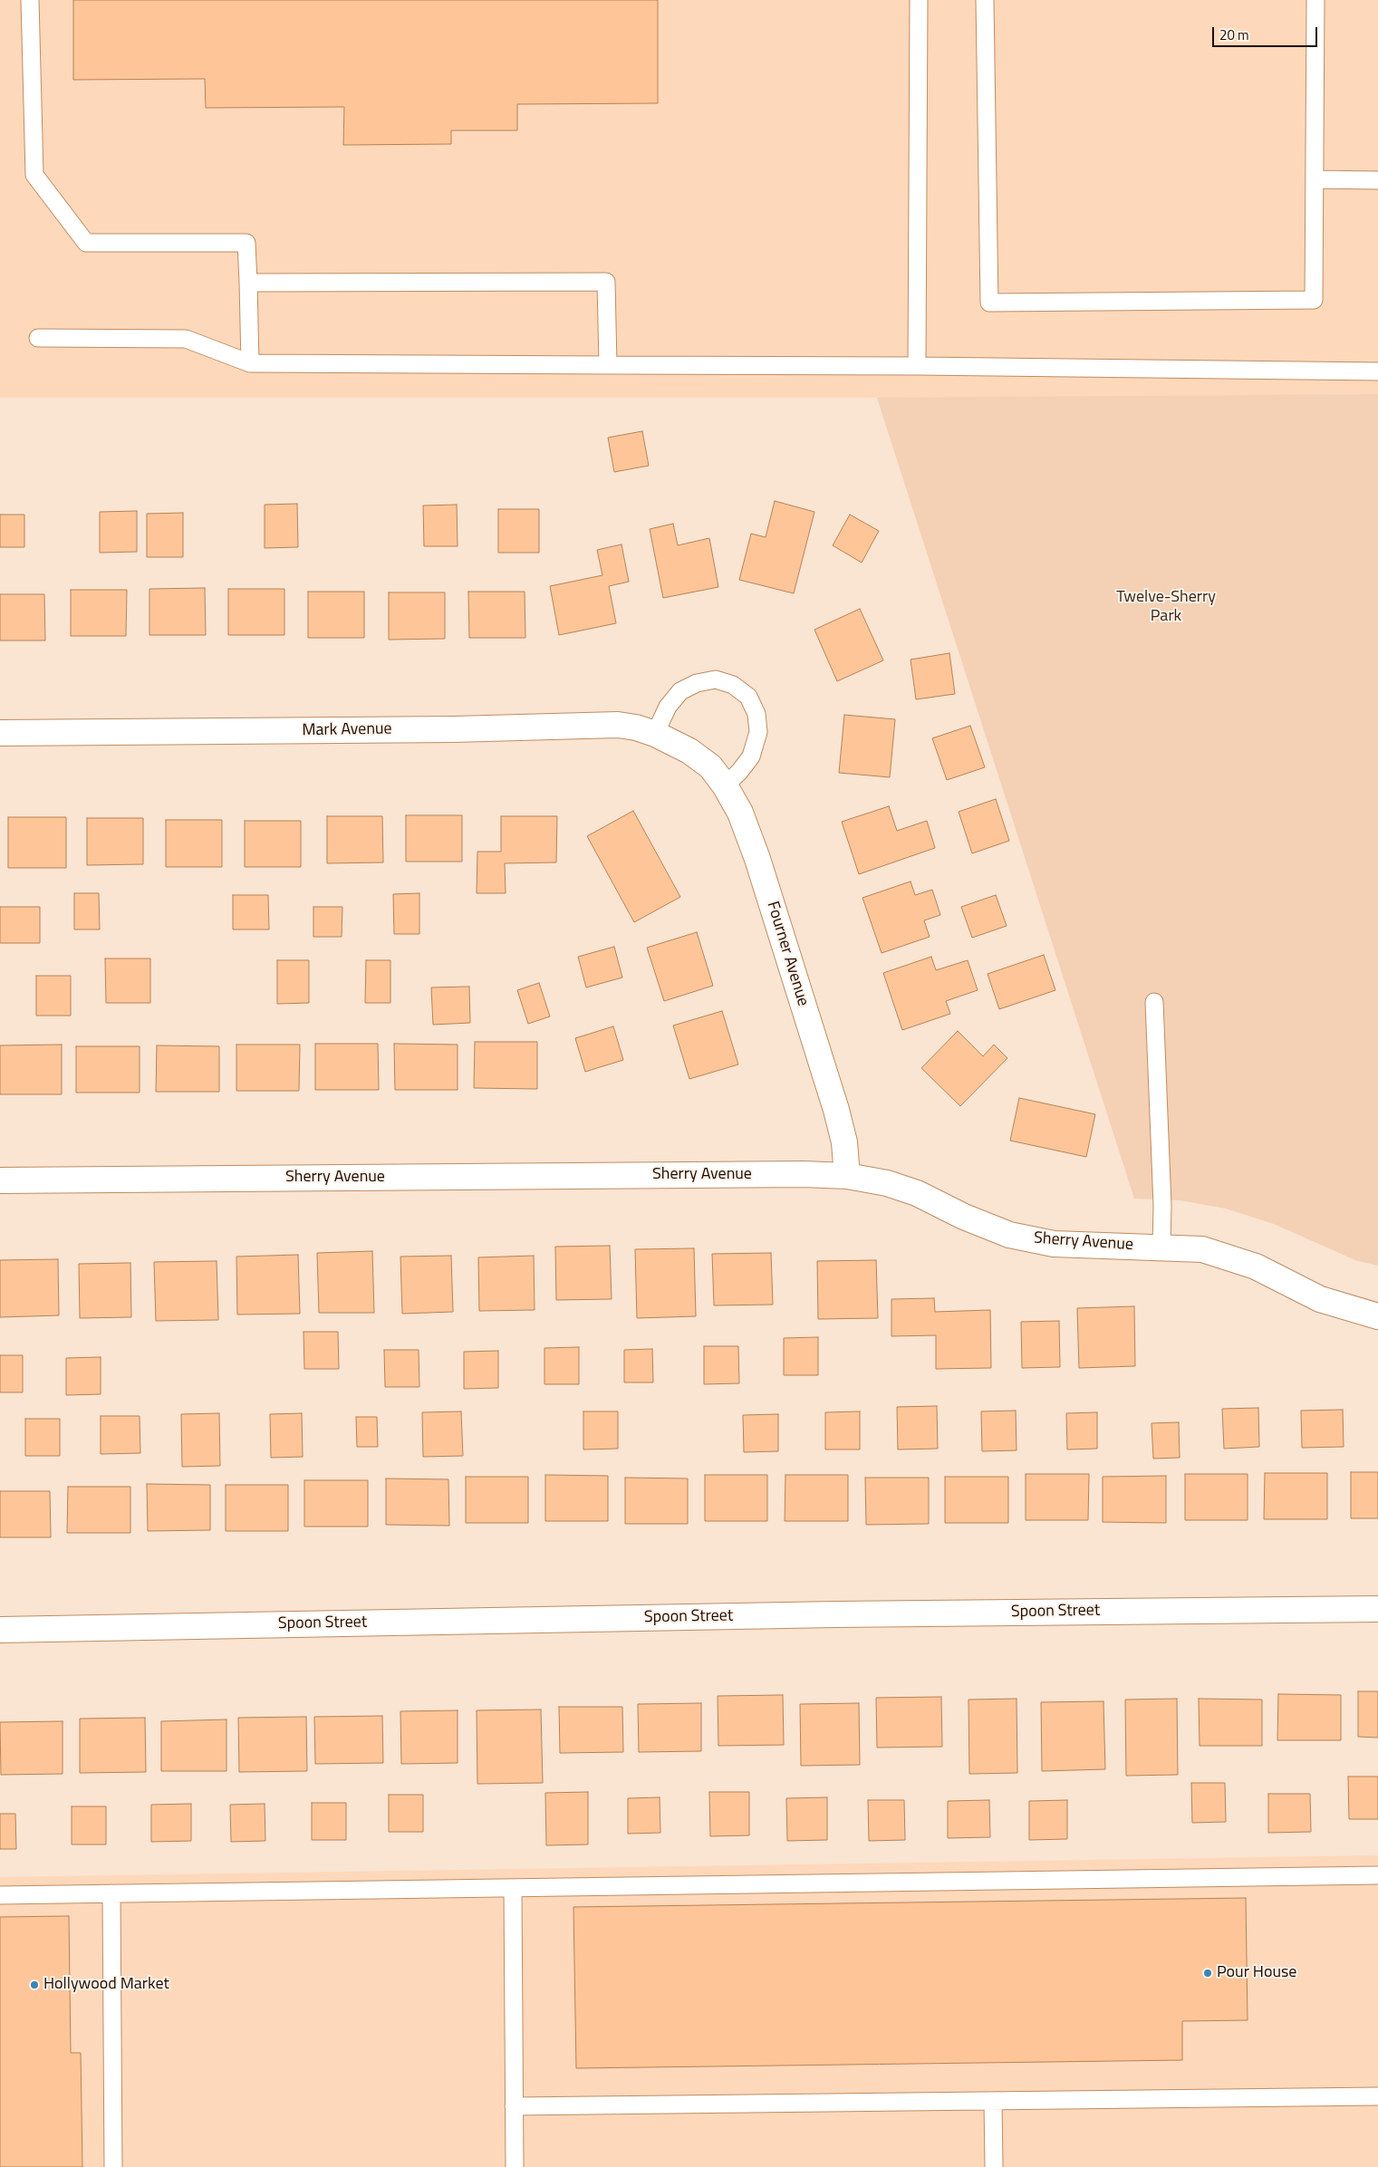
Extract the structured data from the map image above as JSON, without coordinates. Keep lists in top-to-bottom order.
{
  "streets": {
    "street": [
      "Mark Avenue",
      "Fourner Avenue",
      "Sherry Avenue",
      "Spoon Street"
    ]
  },
  "crossings": [
    ["Mark Avenue", "Fourner Avenue"],
    ["Fourner Avenue", "Sherry Avenue"]
  ],
  "parks": ["Twelve-Sherry Park"],
  "places": ["Pour House", "Hollywood Market"],
  "scale_bar": "20 m"
}
